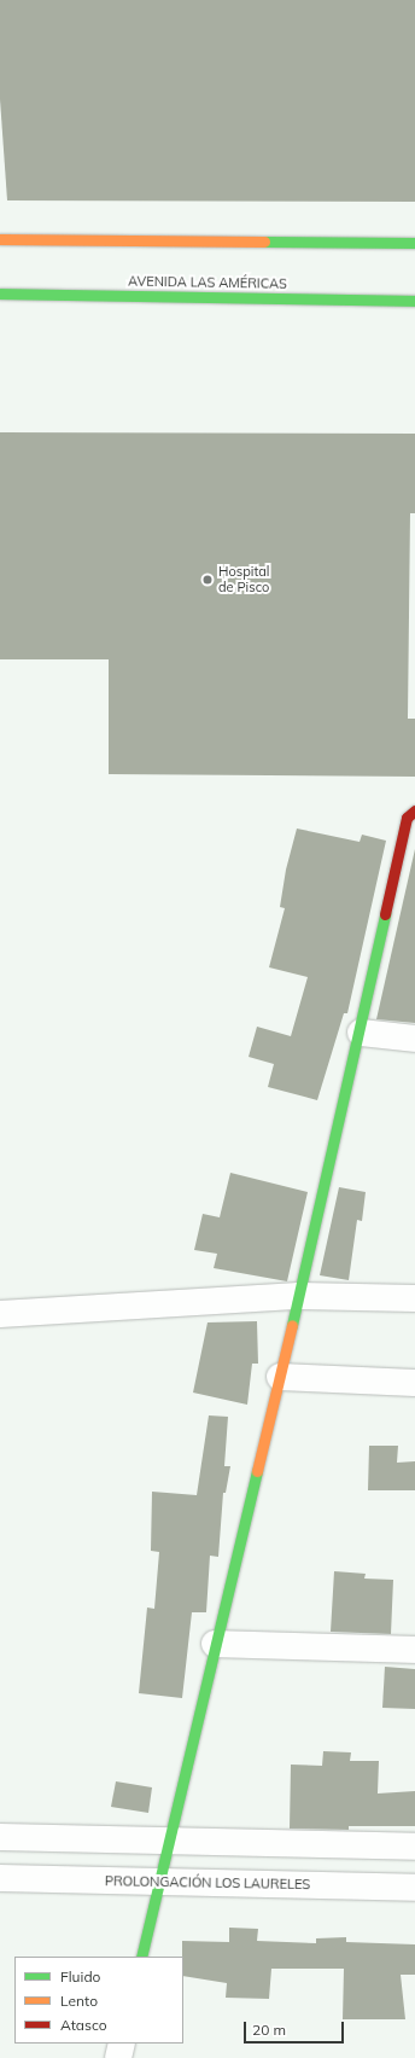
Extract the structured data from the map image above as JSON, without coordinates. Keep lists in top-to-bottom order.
{
  "streets": {
    "street": ["AVENIDA LAS AMÉRICAS", "PROLONGACIÓN LOS LAURELES"]
  },
  "places": ["Hospital de Pisco"],
  "legend": ["Fluido", "Lento", "Atasco"],
  "scale_bar": "20 m"
}
